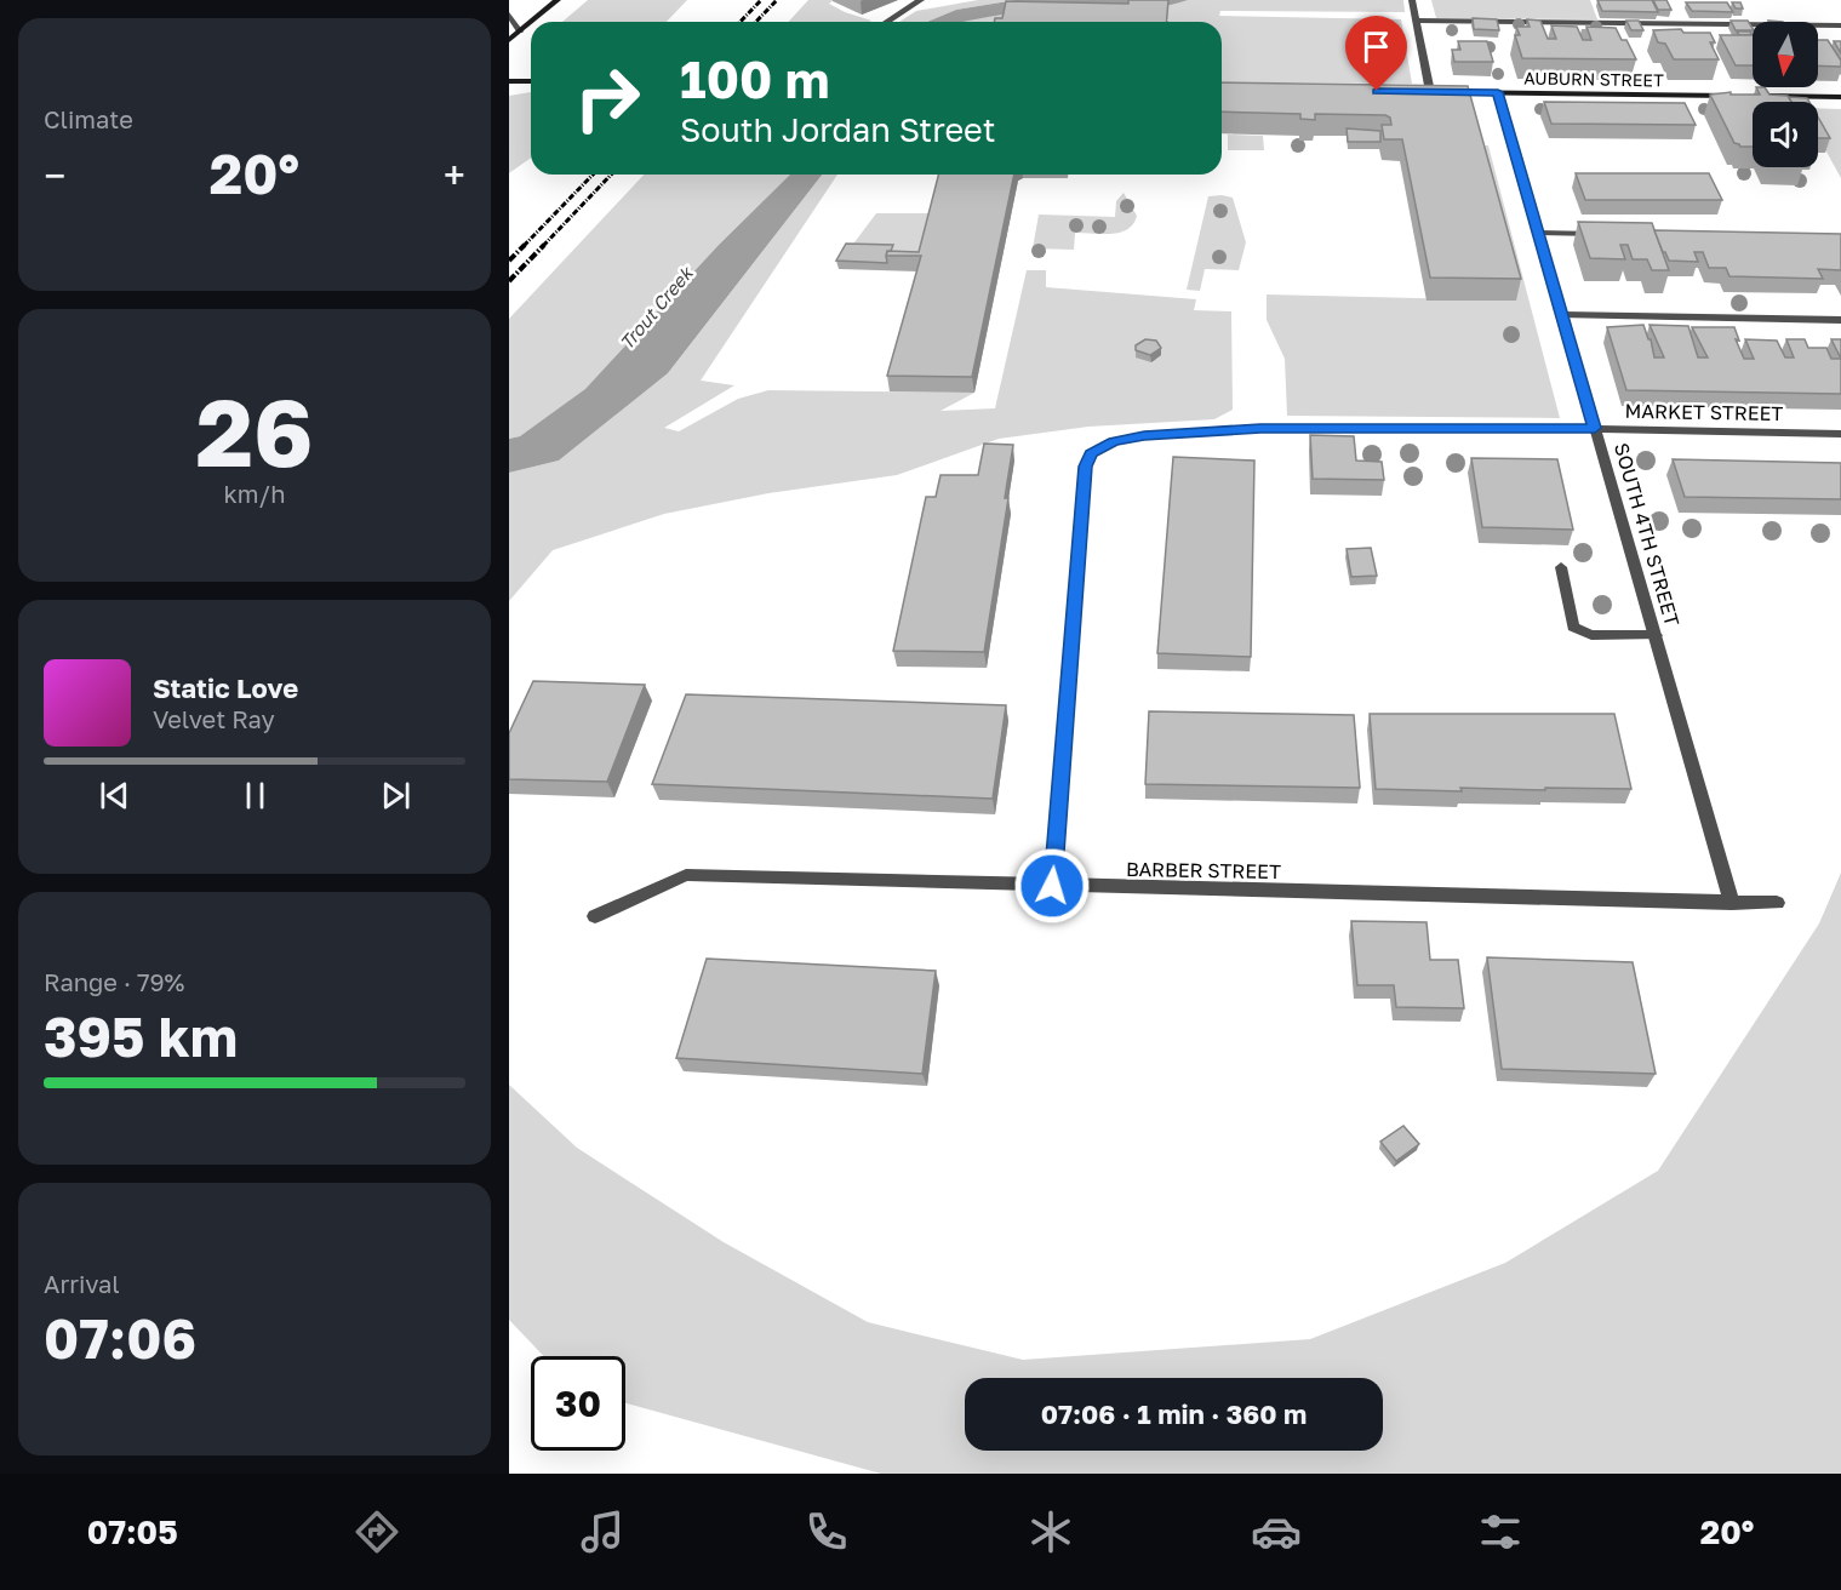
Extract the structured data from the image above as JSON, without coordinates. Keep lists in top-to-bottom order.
{
  "streets": {
    "street": [
      "AUBURN STREET",
      "MARKET STREET",
      "SOUTH 4TH STREET",
      "BARBER STREET"
    ]
  },
  "crossings": [
    ["AUBURN STREET", "SOUTH 4TH STREET"],
    ["MARKET STREET", "SOUTH 4TH STREET"],
    ["MARKET STREET", "BARBER STREET"],
    ["SOUTH 4TH STREET", "BARBER STREET"]
  ],
  "water": ["Trout Creek"],
  "north": "bottom",
  "page": {
    "tile": [
      "Climate",
      ["26", "km/h"],
      ["Range · 79%", "395 km"],
      ["Arrival", "07:06"]
    ],
    "turn": ["100 m", "South Jordan Street"],
    "heat": ["−", "20°", "+"],
    "song": ["Static Love", "Velvet Ray"],
    "limit": "30",
    "trip": "07:06 · 1 min · 360 m",
    "tabs": ["07:05", "20°"]
  }
}
